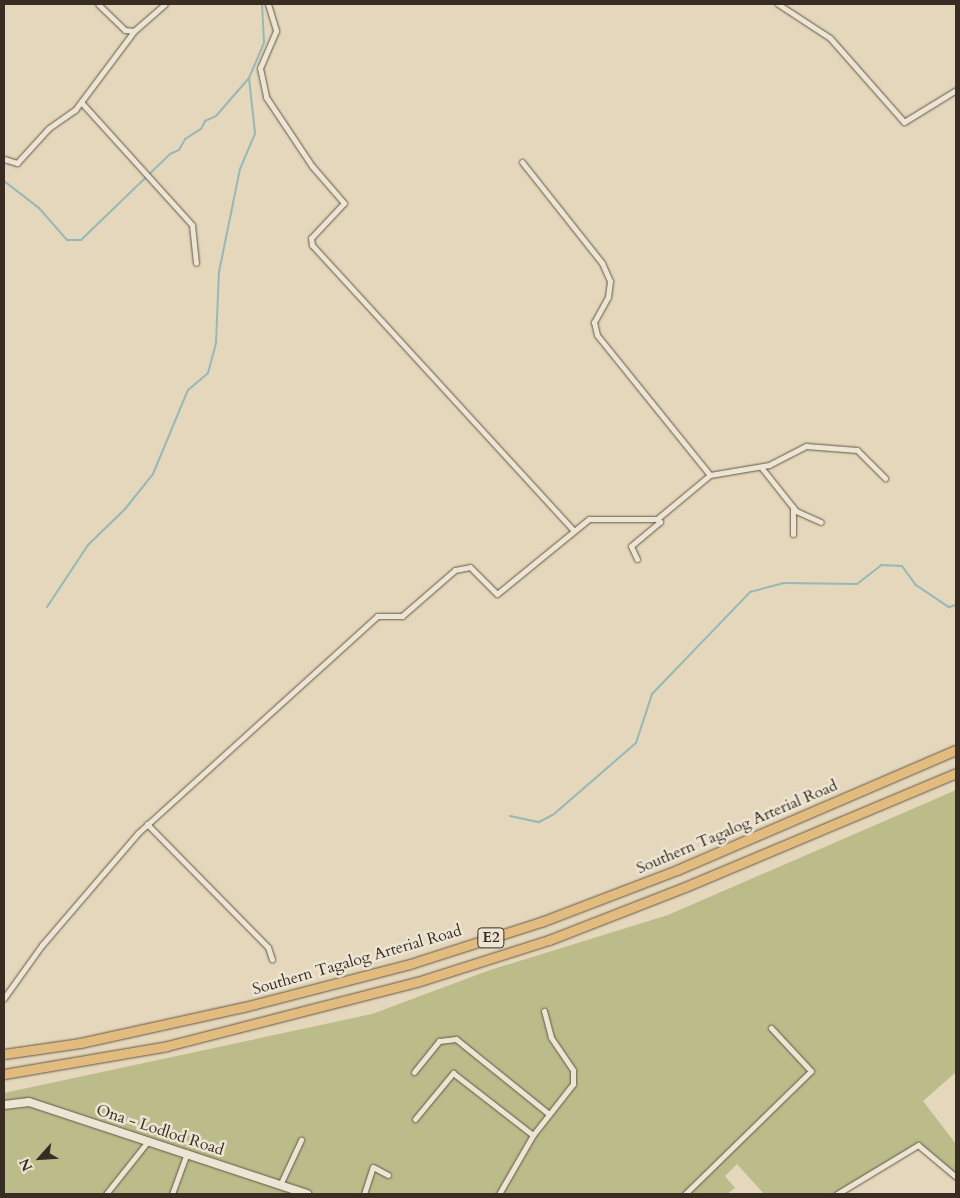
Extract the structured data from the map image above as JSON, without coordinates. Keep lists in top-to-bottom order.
{
  "streets": {
    "highway": ["Southern Tagalog Arterial Road", "E2"],
    "main road": ["Ona - Lodlod Road"]
  },
  "north": "bottom left"
}
